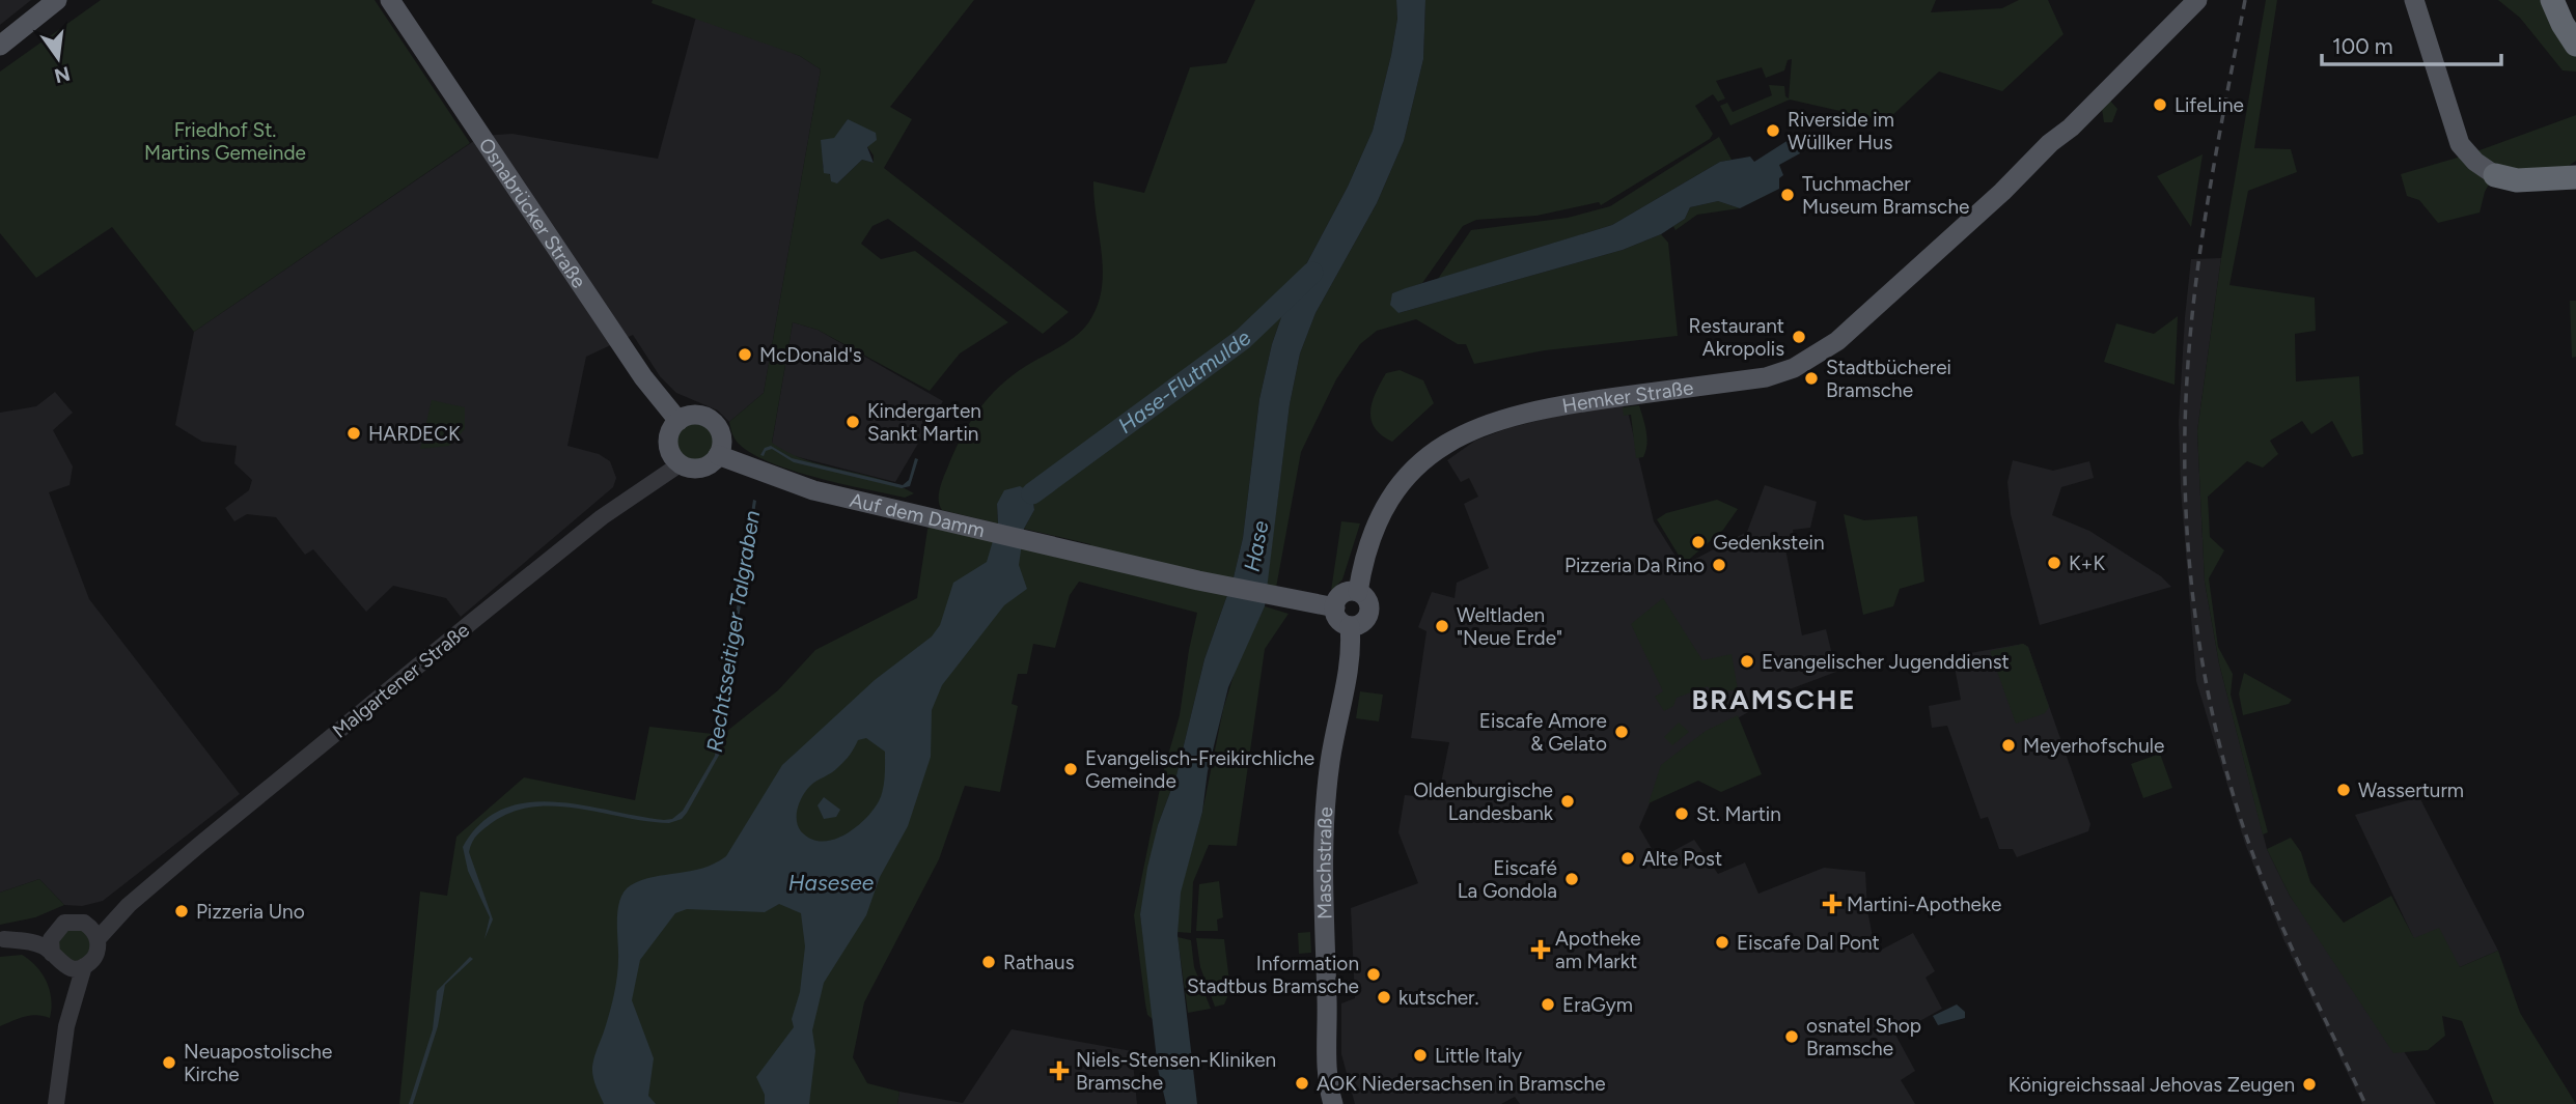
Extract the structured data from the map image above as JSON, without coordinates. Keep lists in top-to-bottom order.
{
  "streets": {
    "main road": [
      "Osnabrücker Straße",
      "Hemker Straße",
      "Auf dem Damm",
      "Maschstraße"
    ],
    "street": ["Malgartener Straße"]
  },
  "crossings": [
    ["Osnabrücker Straße", "Auf dem Damm"],
    ["Osnabrücker Straße", "Malgartener Straße"],
    ["Hemker Straße", "Auf dem Damm"],
    ["Hemker Straße", "Maschstraße"],
    ["Auf dem Damm", "Malgartener Straße"],
    ["Auf dem Damm", "Maschstraße"]
  ],
  "districts": ["BRAMSCHE"],
  "water": [
    "Hase-Flutmulde",
    "Hase",
    "Rechtsseitiger Talgraben",
    "Hasesee"
  ],
  "parks": ["Friedhof St. Martins Gemeinde"],
  "places": {
    "other": [
      "LifeLine",
      "Riverside im Wüllker Hus",
      "Tuchmacher Museum Bramsche",
      "Restaurant Akropolis",
      "McDonald's",
      "Stadtbücherei Bramsche",
      "Kindergarten Sankt Martin",
      "HARDECK",
      "Gedenkstein",
      "K+K",
      "Pizzeria Da Rino",
      "Weltladen \"Neue Erde\"",
      "Evangelischer Jugenddienst",
      "Eiscafe Amore & Gelato",
      "Meyerhofschule",
      "Evangelisch-Freikirchliche Gemeinde",
      "Wasserturm",
      "Oldenburgische Landesbank",
      "St. Martin",
      "Alte Post",
      "Eiscafé La Gondola",
      "Pizzeria Uno",
      "Eiscafe Dal Pont",
      "Rathaus",
      "Information Stadtbus Bramsche",
      "kutscher.",
      "EraGym",
      "osnatel Shop Bramsche",
      "Little Italy",
      "Neuapostolische Kirche",
      "AOK Niedersachsen in Bramsche",
      "Königreichssaal Jehovas Zeugen"
    ],
    "health": ["Martini-Apotheke", "Apotheke am Markt", "Niels-Stensen-Kliniken Bramsche"]
  },
  "scale_bar": "100 m",
  "north": "bottom"
}
